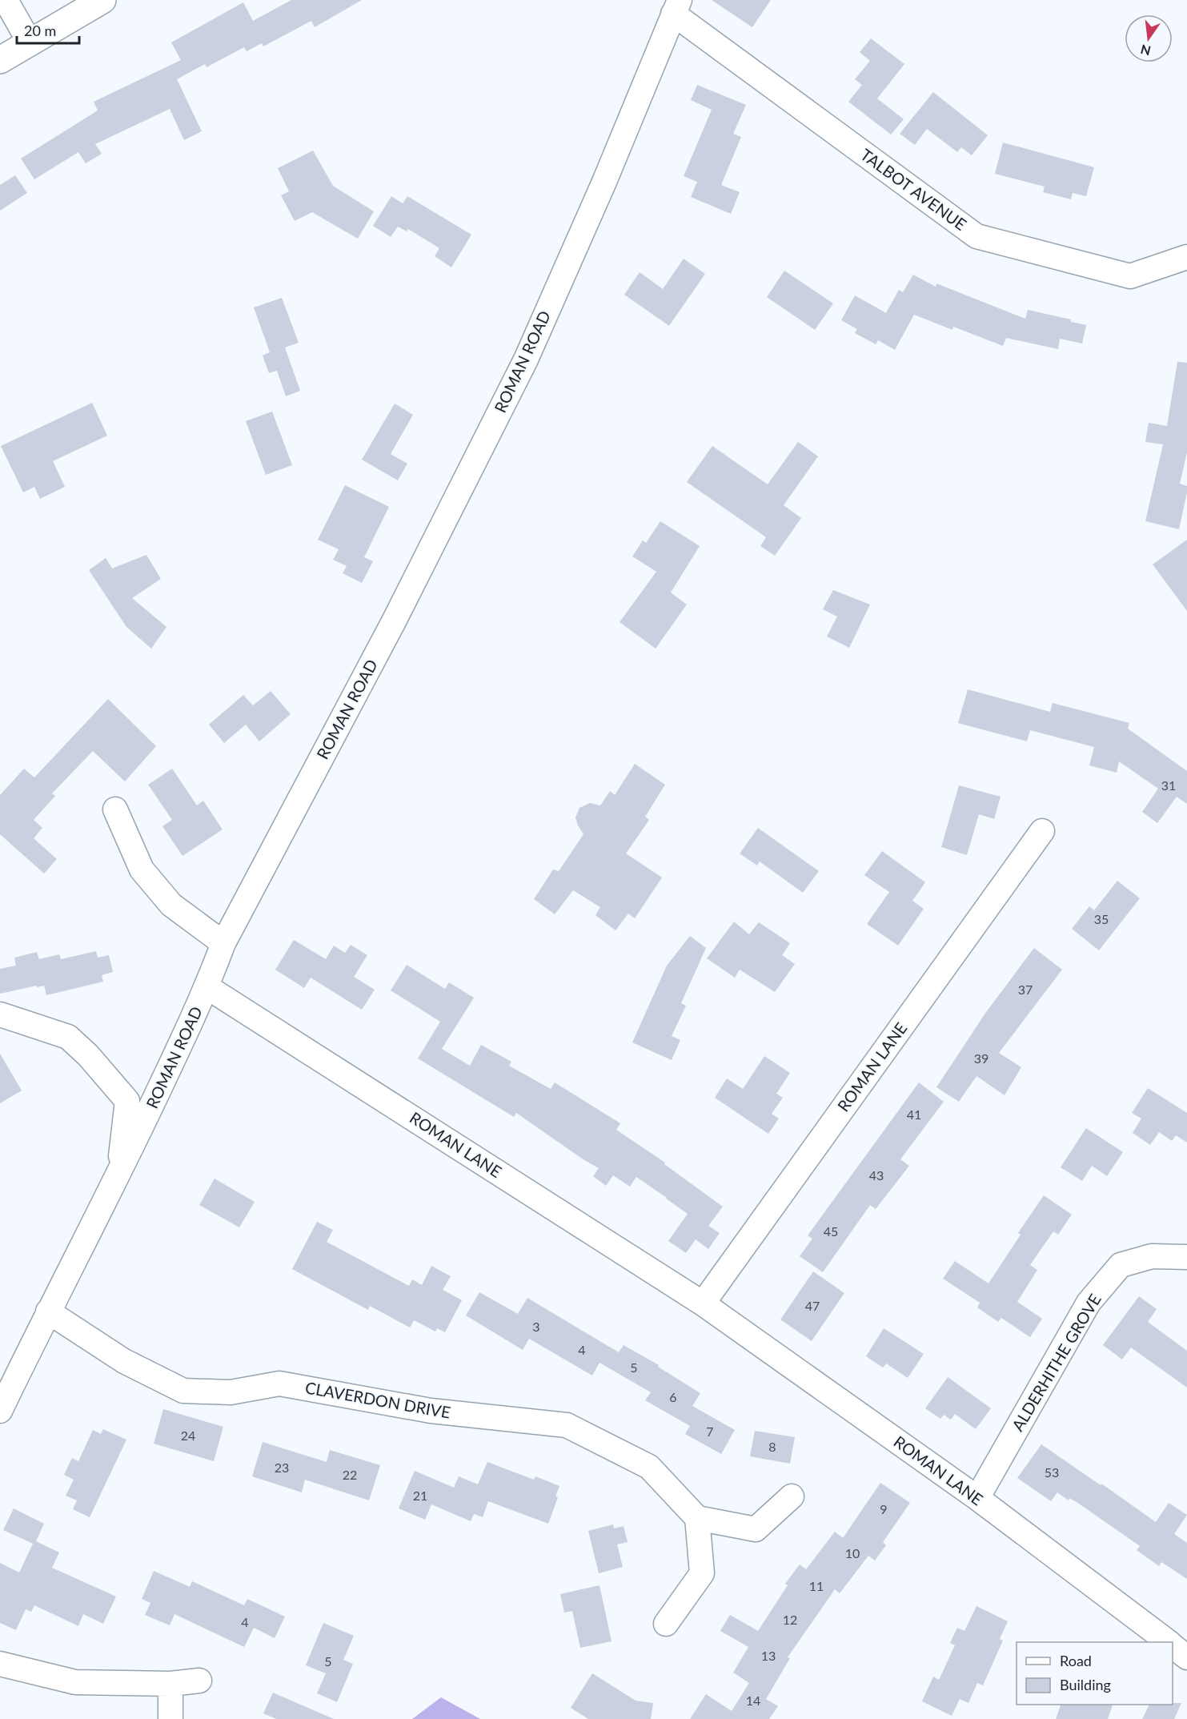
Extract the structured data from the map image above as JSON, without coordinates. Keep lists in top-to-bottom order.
{
  "streets": {
    "street": [
      "TALBOT AVENUE",
      "ROMAN ROAD",
      "ROMAN LANE",
      "ALDERHITHE GROVE",
      "CLAVERDON DRIVE"
    ]
  },
  "crossings": [
    ["TALBOT AVENUE", "ROMAN ROAD"],
    ["ROMAN ROAD", "ROMAN LANE"],
    ["ROMAN ROAD", "CLAVERDON DRIVE"],
    ["ROMAN LANE", "ALDERHITHE GROVE"]
  ],
  "house_numbers": [
    "31",
    "35",
    "37",
    "39",
    "41",
    "43",
    "45",
    "47",
    "3",
    "4",
    "5",
    "6",
    "7",
    "24",
    "8",
    "23",
    "53",
    "22",
    "21",
    "9",
    "10",
    "11",
    "12",
    "4",
    "13",
    "5",
    "14"
  ],
  "legend": ["Road", "Building"],
  "scale_bar": "20 m",
  "north": "bottom"
}
